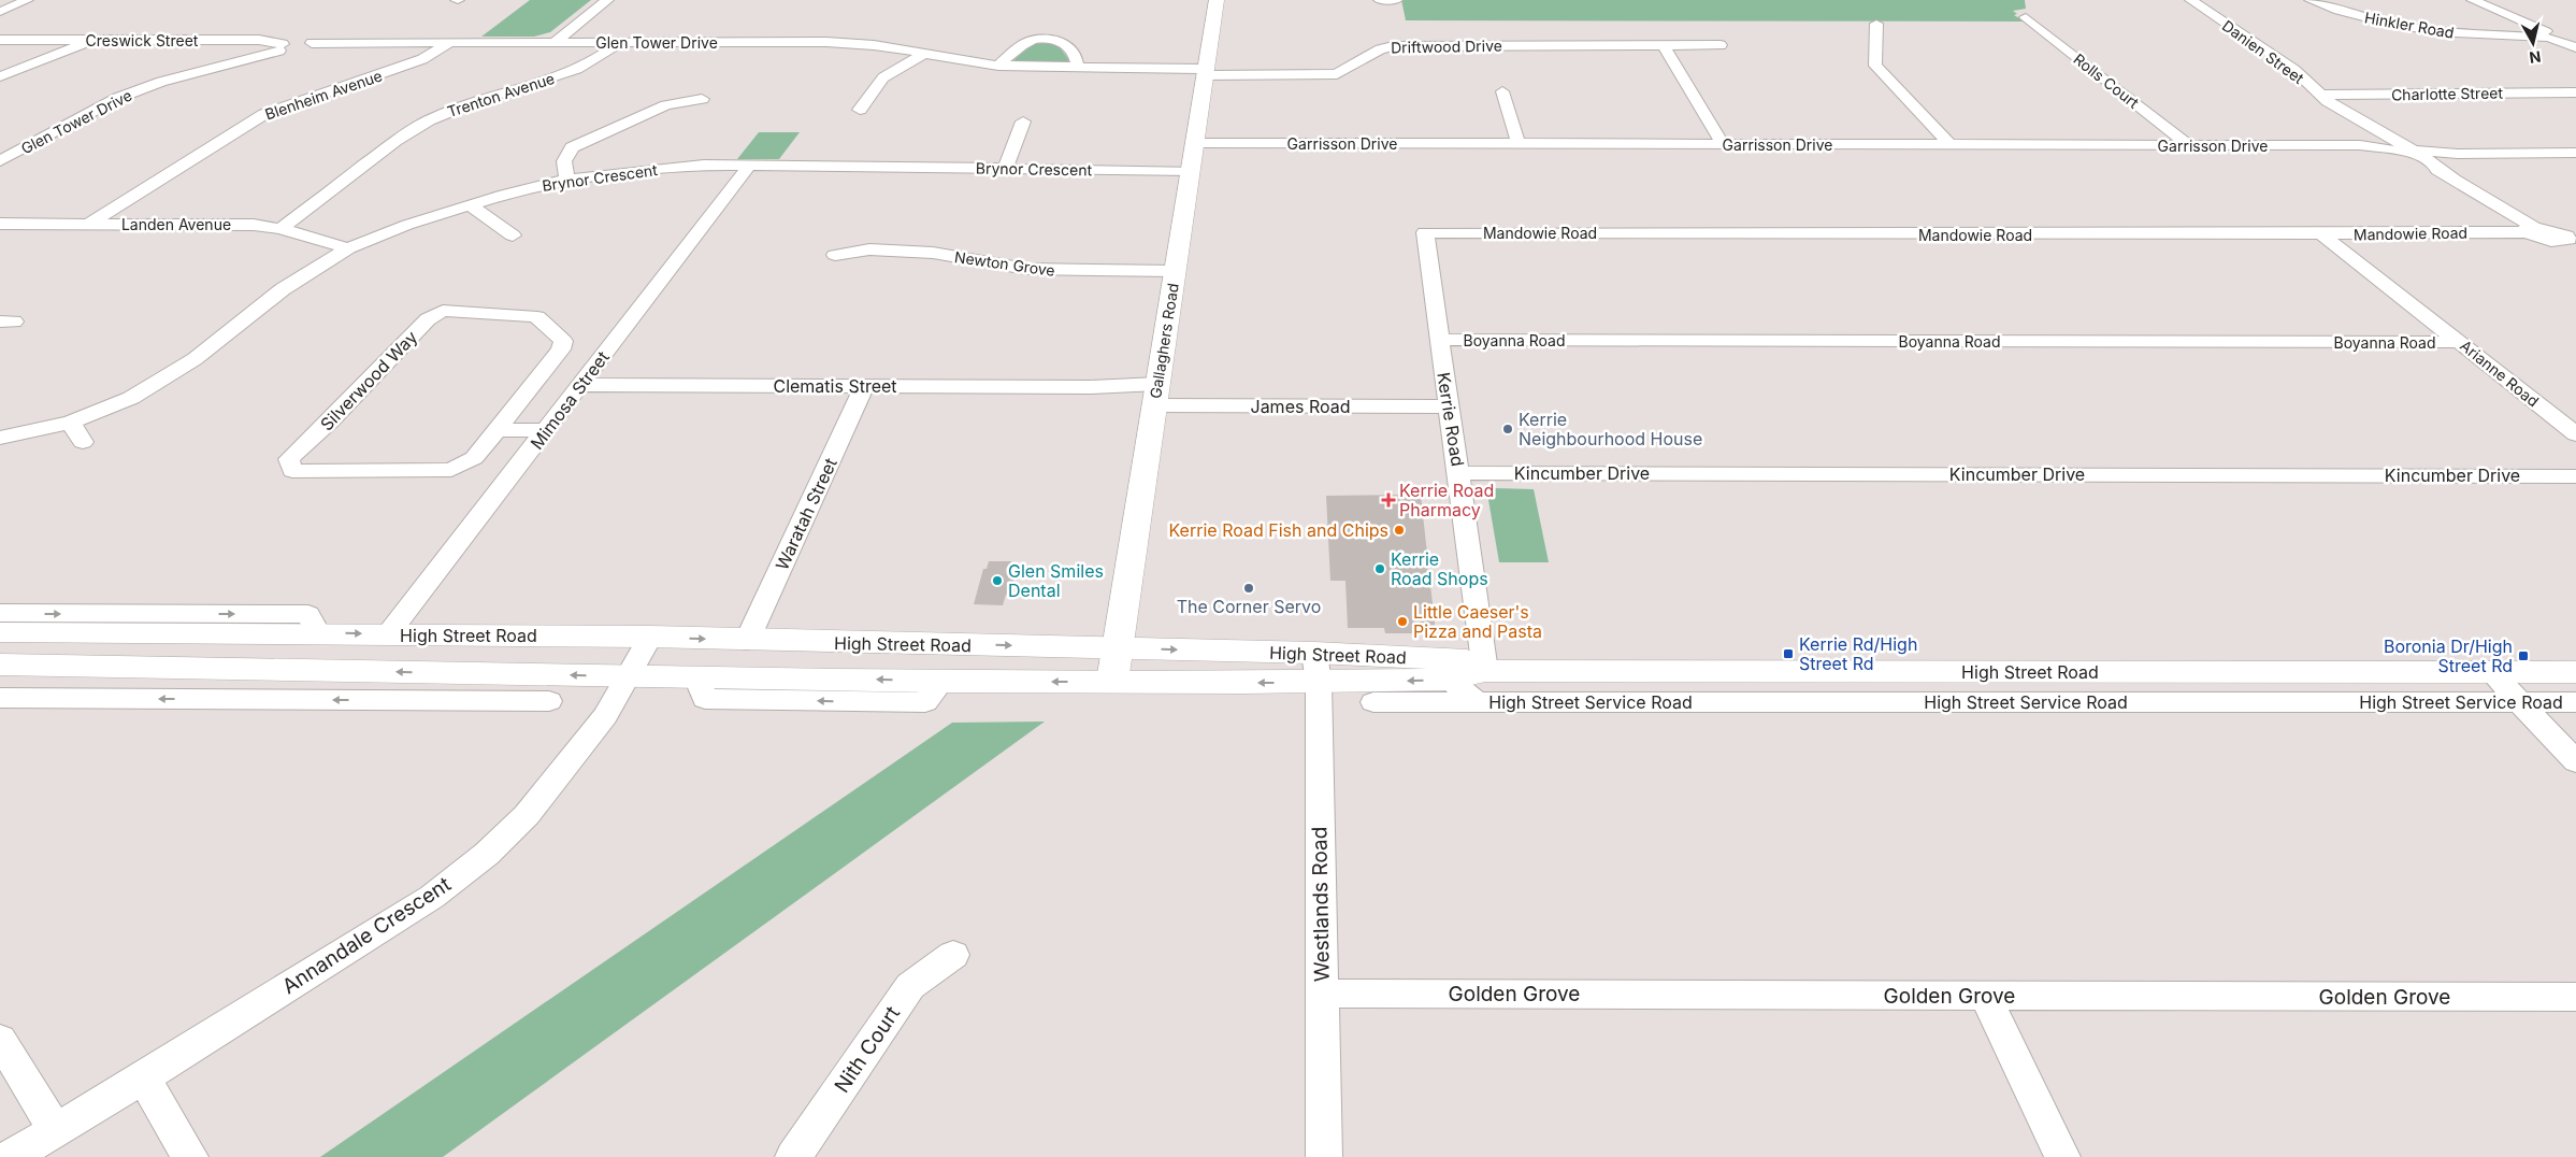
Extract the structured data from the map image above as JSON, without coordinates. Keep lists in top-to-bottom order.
{
  "streets": {
    "main road": ["Gallaghers Road", "High Street Road"],
    "street": [
      "Hinkler Road",
      "Creswick Street",
      "Glen Tower Drive",
      "Driftwood Drive",
      "Danien Street",
      "Rolls Court",
      "Charlotte Street",
      "Blenheim Avenue",
      "Trenton Avenue",
      "Garrisson Drive",
      "Brynor Crescent",
      "Landen Avenue",
      "Mandowie Road",
      "Newton Grove",
      "Boyanna Road",
      "Arianne Road",
      "Silverwood Way",
      "Clematis Street",
      "Mimosa Street",
      "James Road",
      "Kerrie Road",
      "Kincumber Drive",
      "Waratah Street",
      "High Street Service Road",
      "Westlands Road",
      "Annandale Crescent",
      "Golden Grove",
      "Nith Court"
    ]
  },
  "crossings": [
    ["Creswick Street", "Glen Tower Drive"],
    ["Glen Tower Drive", "Driftwood Drive"],
    ["Glen Tower Drive", "Blenheim Avenue"],
    ["Glen Tower Drive", "Trenton Avenue"],
    ["Glen Tower Drive", "Gallaghers Road"],
    ["Driftwood Drive", "Gallaghers Road"],
    ["Danien Street", "Charlotte Street"],
    ["Danien Street", "Garrisson Drive"],
    ["Danien Street", "Mandowie Road"],
    ["Rolls Court", "Garrisson Drive"],
    ["Blenheim Avenue", "Landen Avenue"],
    ["Trenton Avenue", "Landen Avenue"],
    ["Garrisson Drive", "Gallaghers Road"],
    ["Brynor Crescent", "Landen Avenue"],
    ["Brynor Crescent", "Gallaghers Road"],
    ["Brynor Crescent", "Mimosa Street"],
    ["Mandowie Road", "Arianne Road"],
    ["Mandowie Road", "Kerrie Road"],
    ["Newton Grove", "Gallaghers Road"],
    ["Boyanna Road", "Arianne Road"],
    ["Boyanna Road", "Kerrie Road"],
    ["Gallaghers Road", "Clematis Street"],
    ["Gallaghers Road", "James Road"],
    ["Gallaghers Road", "High Street Road"],
    ["Clematis Street", "Mimosa Street"],
    ["Clematis Street", "James Road"],
    ["Clematis Street", "Waratah Street"],
    ["Mimosa Street", "High Street Road"],
    ["James Road", "Kerrie Road"],
    ["Kerrie Road", "Kincumber Drive"],
    ["Kerrie Road", "High Street Road"],
    ["Waratah Street", "High Street Road"],
    ["High Street Road", "High Street Service Road"],
    ["High Street Road", "Westlands Road"],
    ["High Street Road", "Annandale Crescent"],
    ["Westlands Road", "Golden Grove"]
  ],
  "places": {
    "other": [
      "Kerrie Neighbourhood House",
      "Kerrie Road Fish and Chips",
      "Kerrie Road Shops",
      "Glen Smiles Dental",
      "The Corner Servo",
      "Little Caeser's Pizza and Pasta"
    ],
    "health": ["Kerrie Road Pharmacy"],
    "transit": ["Kerrie Rd/High Street Rd", "Boronia Dr/High Street Rd"]
  },
  "north": "bottom"
}
